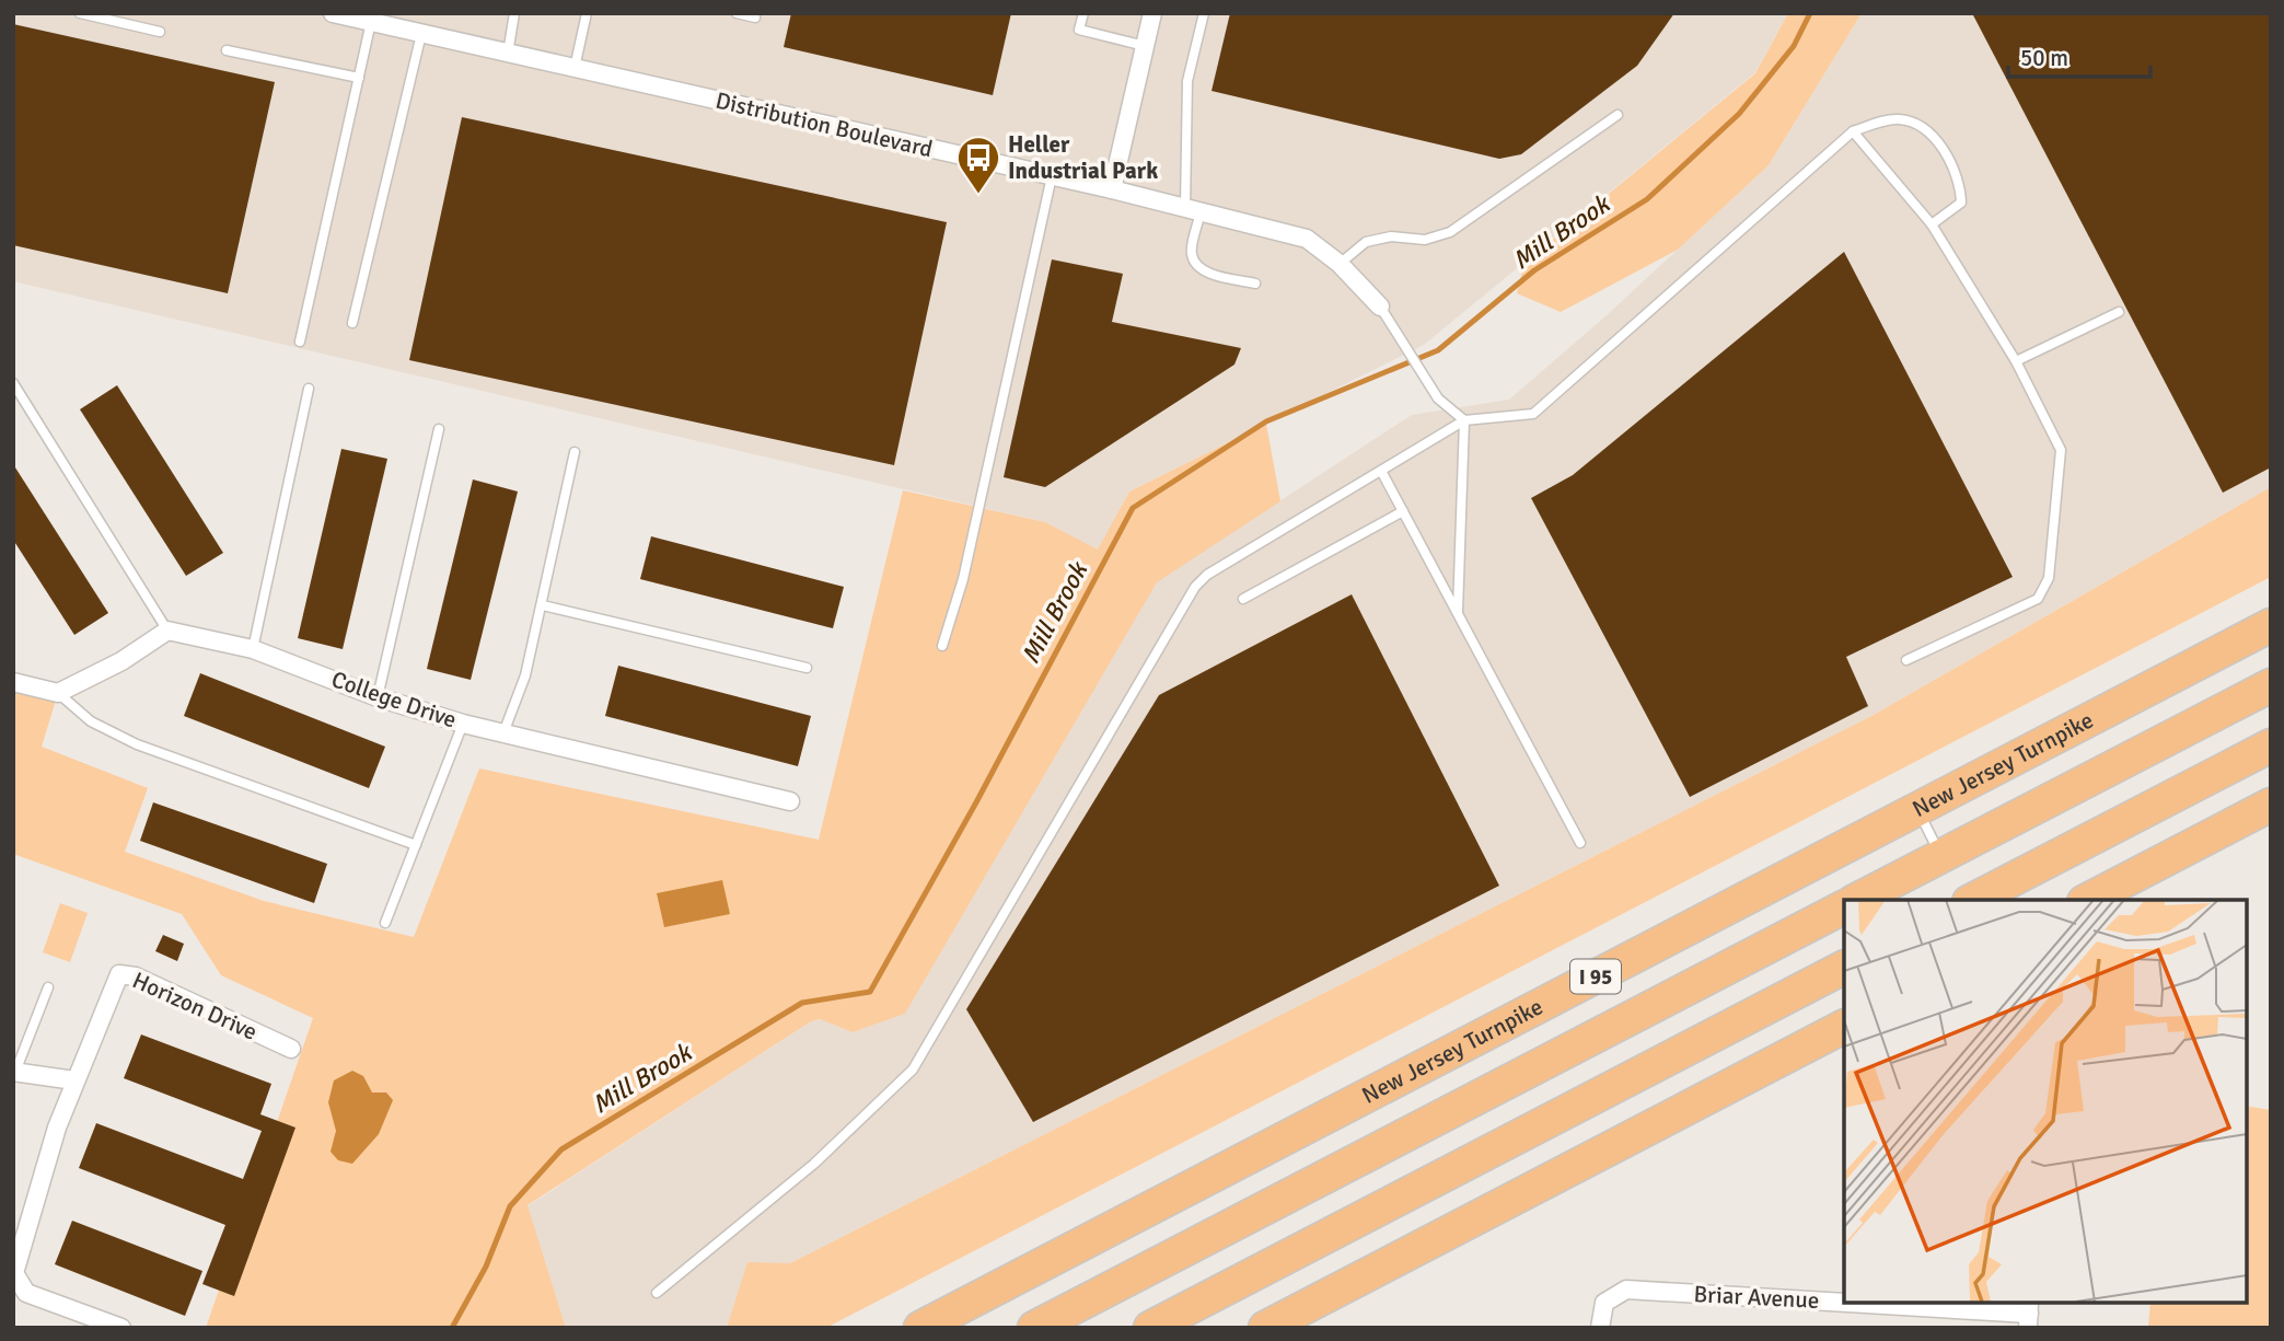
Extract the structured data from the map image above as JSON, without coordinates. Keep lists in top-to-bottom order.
{
  "streets": {
    "highway": ["New Jersey Turnpike", "I 95"],
    "street": [
      "Distribution Boulevard",
      "College Drive",
      "Horizon Drive",
      "Briar Avenue"
    ]
  },
  "water": ["Mill Brook"],
  "places": {
    "bus stop": ["Heller Industrial Park"]
  },
  "scale_bar": "50 m"
}
